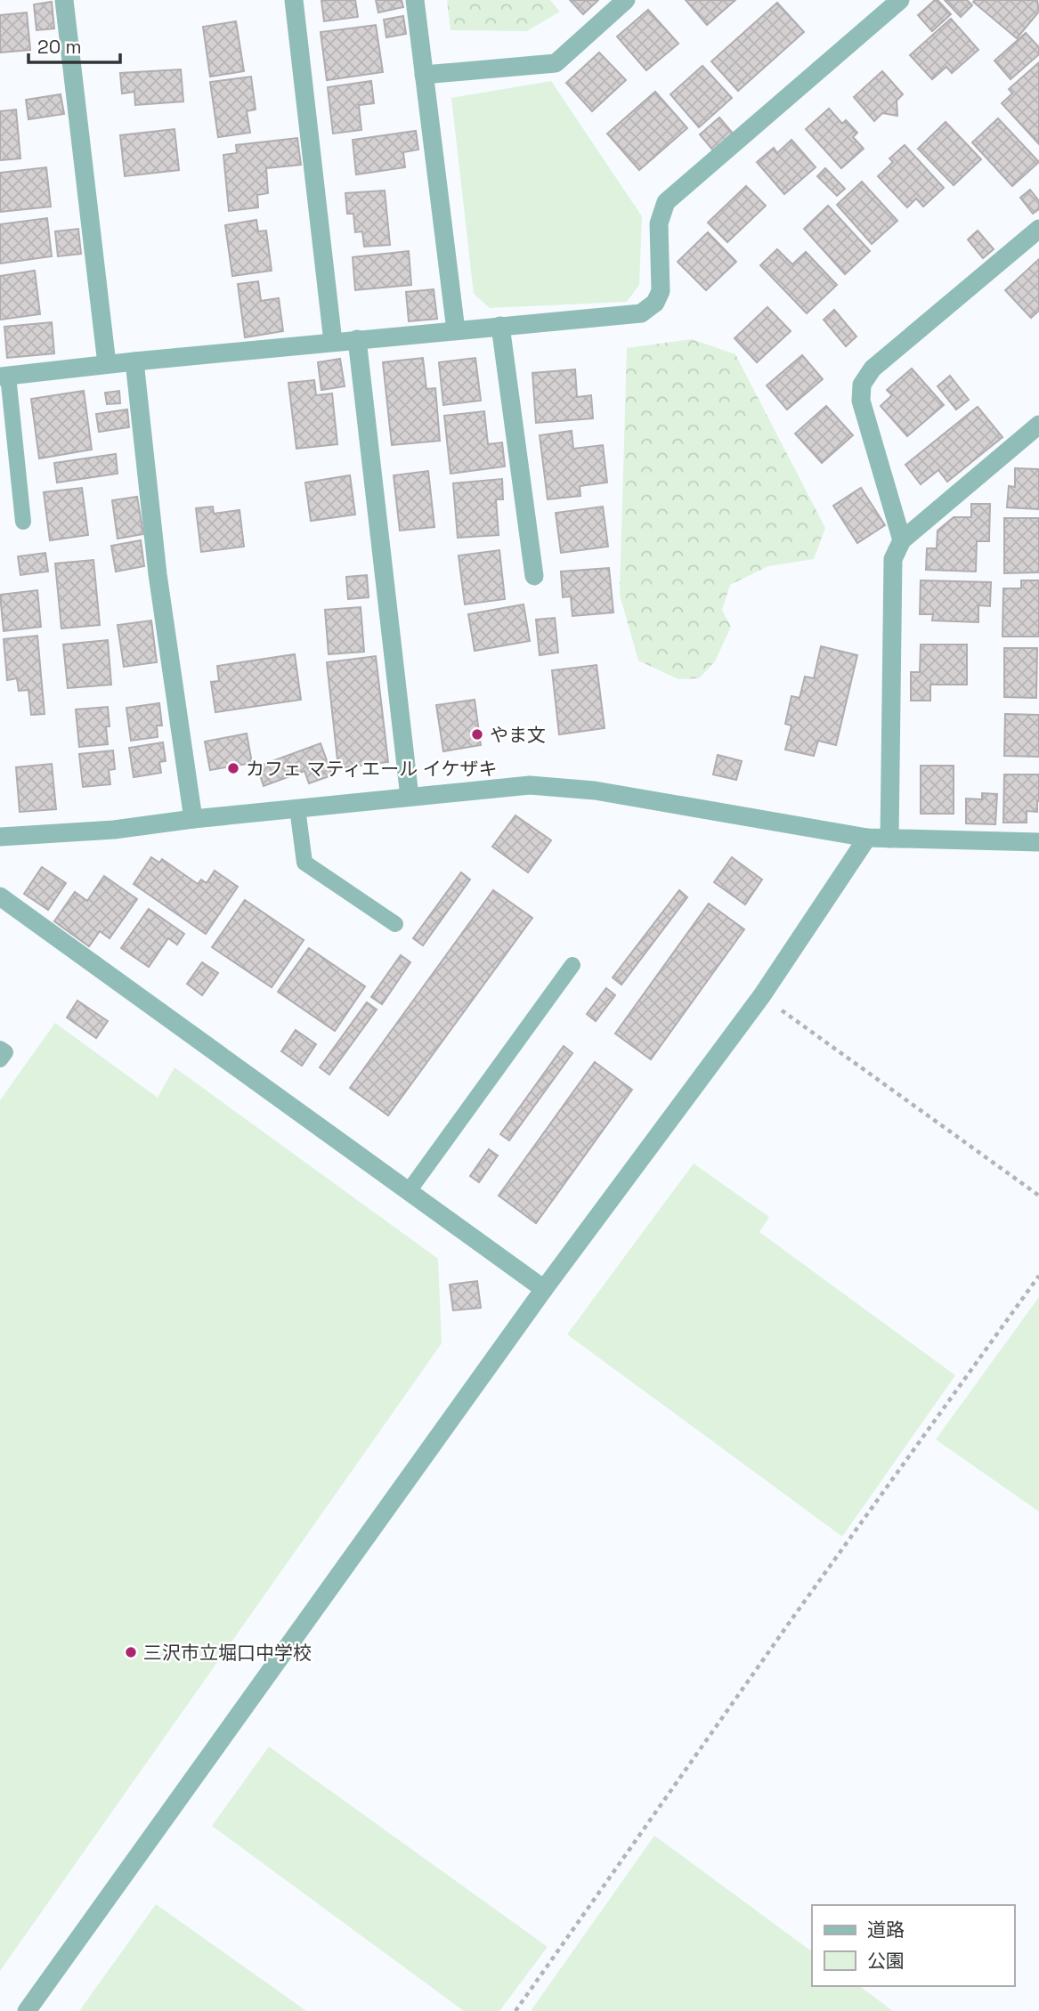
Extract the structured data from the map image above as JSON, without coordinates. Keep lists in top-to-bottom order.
{
  "places": ["やま文", "カフェ マティエール イケザキ", "三沢市立堀口中学校"],
  "legend": ["道路", "公園"],
  "scale_bar": "20 m"
}
